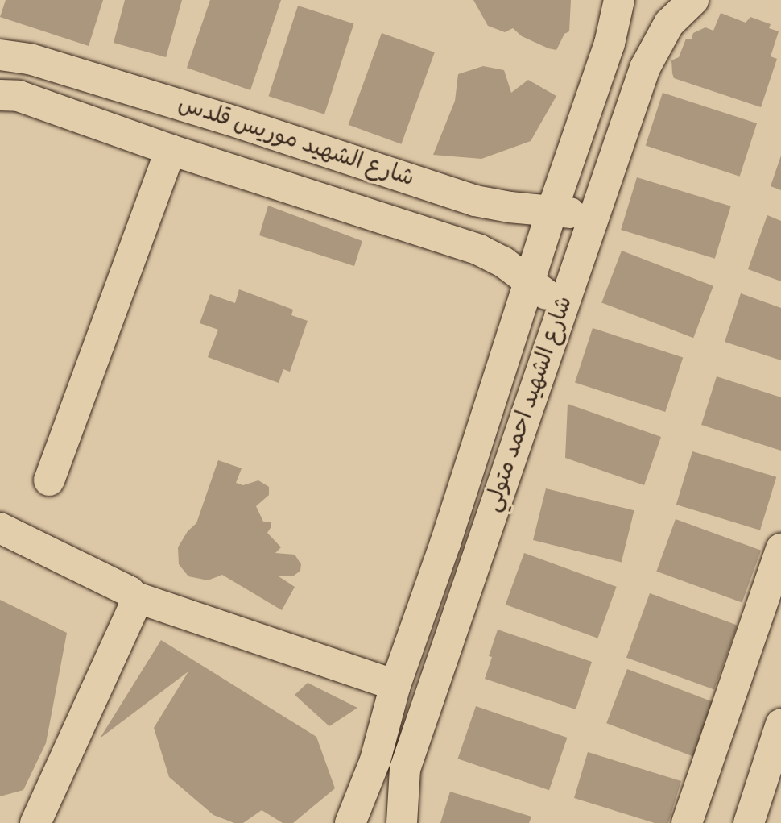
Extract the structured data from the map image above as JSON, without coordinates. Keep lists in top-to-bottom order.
{
  "streets": {
    "street": ["شارع الشهيد موريس قلدس", "شارع الشهيد احمد متولي"]
  },
  "crossings": [
    ["شارع الشهيد موريس قلدس", "شارع الشهيد احمد متولي"]
  ]
}
